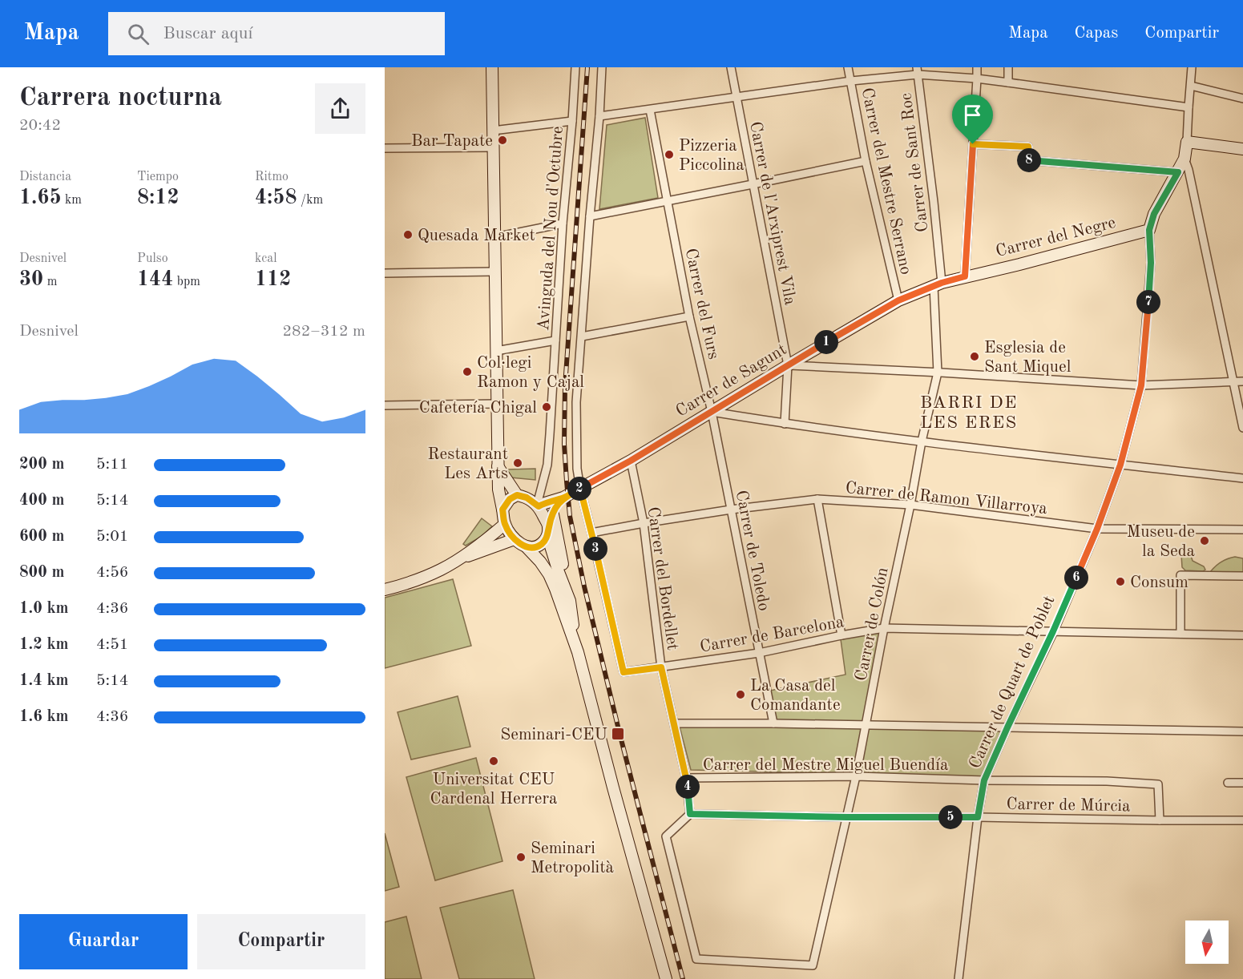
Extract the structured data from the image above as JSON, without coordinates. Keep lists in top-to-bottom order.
{
  "streets": {
    "street": [
      "Carrer de Sant Roc",
      "Carrer del Mestre Serrano",
      "Carrer de l'Arxiprest Vila",
      "Avinguda del Nou d'Octubre",
      "Carrer del Negre",
      "Carrer del Furs",
      "Carrer de Sagunt",
      "Carrer de Ramon Villarroya",
      "Carrer de Toledo",
      "Carrer del Bordellet",
      "Carrer de Colón",
      "Carrer de Barcelona",
      "Carrer de Quart de Poblet",
      "Carrer del Mestre Miguel Buendía",
      "Carrer de Múrcia"
    ]
  },
  "crossings": [
    ["Carrer de Sant Roc", "Carrer del Negre"],
    ["Carrer de Sant Roc", "Carrer de Sagunt"],
    ["Carrer de Sant Roc", "Carrer de Colón"],
    ["Carrer del Mestre Serrano", "Carrer de Sagunt"],
    ["Carrer de l'Arxiprest Vila", "Carrer de Sagunt"],
    ["Avinguda del Nou d'Octubre", "Carrer de Sagunt"],
    ["Carrer del Negre", "Carrer de Sagunt"],
    ["Carrer del Negre", "Carrer de Colón"],
    ["Carrer del Negre", "Carrer de Quart de Poblet"],
    ["Carrer del Furs", "Carrer de Sagunt"],
    ["Carrer del Furs", "Carrer de Toledo"],
    ["Carrer de Sagunt", "Carrer de Toledo"],
    ["Carrer de Sagunt", "Carrer del Bordellet"],
    ["Carrer de Sagunt", "Carrer de Colón"],
    ["Carrer de Ramon Villarroya", "Carrer de Toledo"],
    ["Carrer de Ramon Villarroya", "Carrer del Bordellet"],
    ["Carrer de Ramon Villarroya", "Carrer de Colón"],
    ["Carrer de Ramon Villarroya", "Carrer de Barcelona"],
    ["Carrer de Ramon Villarroya", "Carrer de Quart de Poblet"],
    ["Carrer de Toledo", "Carrer de Barcelona"],
    ["Carrer del Bordellet", "Carrer de Colón"],
    ["Carrer del Bordellet", "Carrer de Barcelona"],
    ["Carrer del Bordellet", "Carrer del Mestre Miguel Buendía"],
    ["Carrer del Bordellet", "Carrer de Múrcia"],
    ["Carrer de Colón", "Carrer de Barcelona"],
    ["Carrer de Colón", "Carrer del Mestre Miguel Buendía"],
    ["Carrer de Colón", "Carrer de Múrcia"],
    ["Carrer de Barcelona", "Carrer de Quart de Poblet"],
    ["Carrer de Quart de Poblet", "Carrer del Mestre Miguel Buendía"],
    ["Carrer de Quart de Poblet", "Carrer de Múrcia"],
    ["Carrer del Mestre Miguel Buendía", "Carrer de Múrcia"]
  ],
  "districts": ["BARRI DE LES ERES"],
  "places": {
    "other": [
      "Bar Tapate",
      "Pizzeria Piccolina",
      "Quesada Market",
      "Esglesia de Sant Miquel",
      "Col·legi Ramon y Cajal",
      "Cafetería Chigal",
      "Restaurant Les Arts",
      "Museu de la Seda",
      "Consum",
      "La Casa del Comandante",
      "Universitat CEU Cardenal Herrera",
      "Seminari Metropolità"
    ],
    "transit": ["Seminari-CEU"]
  },
  "north": "bottom",
  "page": {
    "header": "Mapa",
    "search": "Buscar aquí",
    "nav": ["Mapa", "Capas", "Compartir"],
    "heading": ["Carrera nocturna", "20:42"],
    "pins": [
      "8",
      "7",
      "1",
      "2",
      "3",
      "6",
      "4",
      "5"
    ],
    "stats": [
      ["Distancia", "1.65 km"],
      ["Tiempo", "8:12"],
      ["Ritmo", "4:58 /km"],
      ["Desnivel", "30 m"],
      ["Pulso", "144 bpm"],
      ["kcal", "112"]
    ],
    "chart": ["Desnivel", "282–312 m"],
    "list": [
      {
        "name": "200 m",
        "note": "5:11"
      },
      {
        "name": "400 m",
        "note": "5:14"
      },
      {
        "name": "600 m",
        "note": "5:01"
      },
      {
        "name": "800 m",
        "note": "4:56"
      },
      {
        "name": "1.0 km",
        "note": "4:36"
      },
      {
        "name": "1.2 km",
        "note": "4:51"
      },
      {
        "name": "1.4 km",
        "note": "5:14"
      },
      {
        "name": "1.6 km",
        "note": "4:36"
      }
    ],
    "buttons": ["Guardar", "Compartir"]
  }
}
